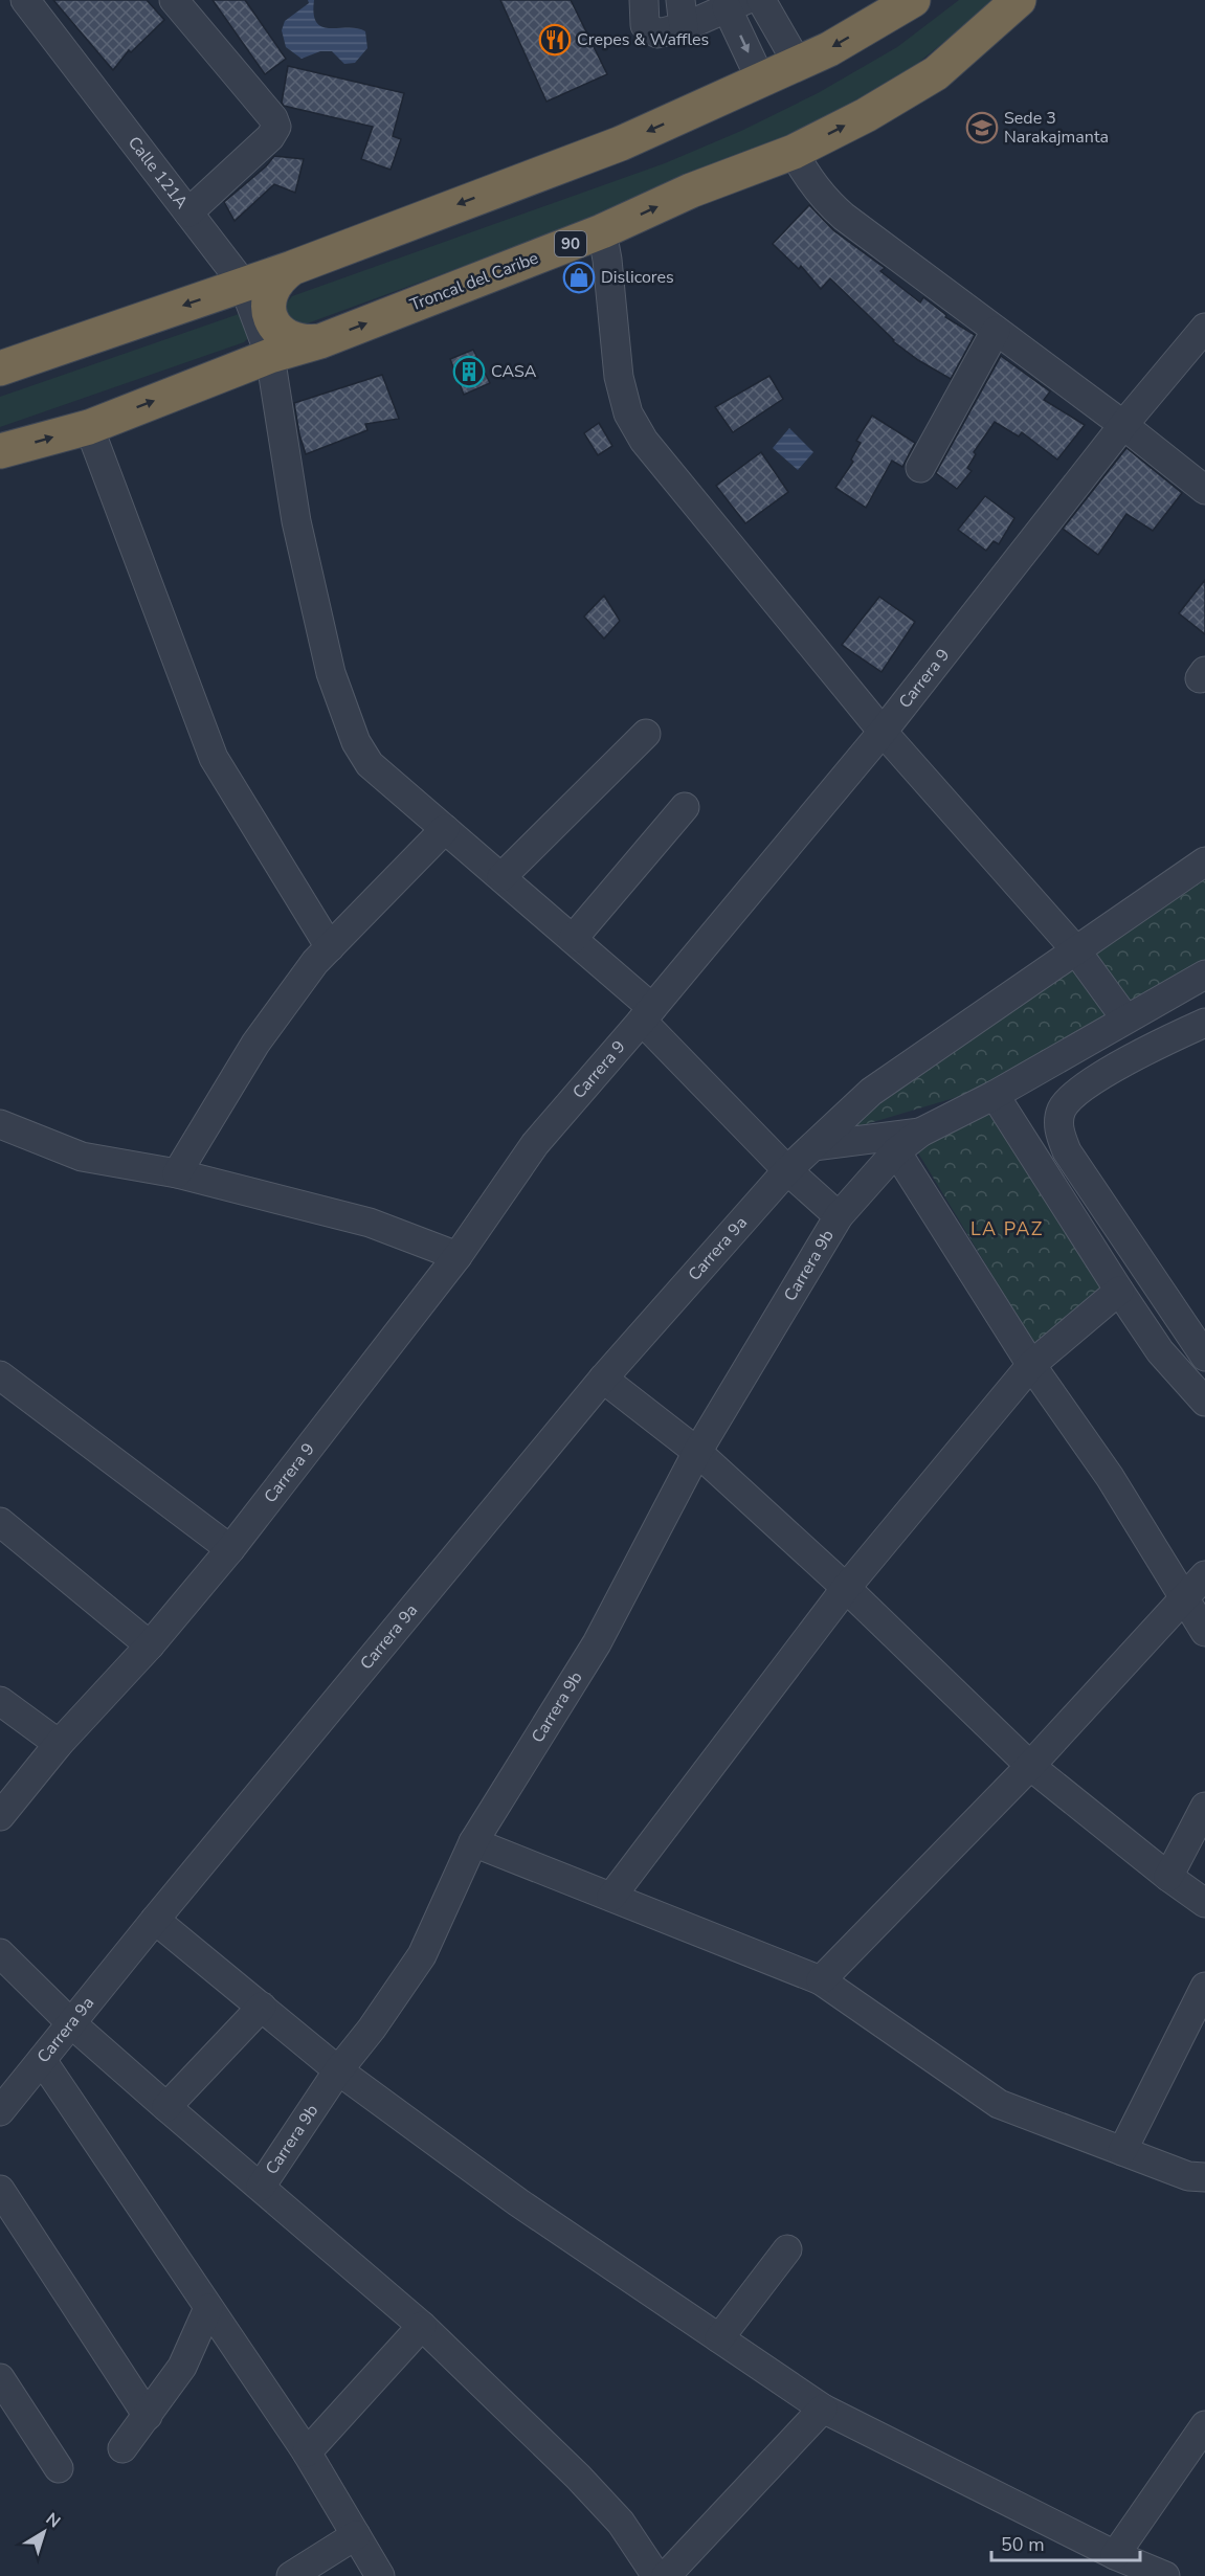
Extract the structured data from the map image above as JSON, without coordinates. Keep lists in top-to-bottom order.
{
  "streets": {
    "highway": ["90", "Troncal del Caribe"],
    "street": [
      "Calle 121A",
      "Carrera 9",
      "Carrera 9a",
      "Carrera 9b"
    ]
  },
  "crossings": [
    ["Calle 121A", "Troncal del Caribe"],
    ["Calle 121A", "Carrera 9"],
    ["Calle 121A", "Carrera 9a"],
    ["Calle 121A", "Carrera 9b"]
  ],
  "districts": ["LA PAZ"],
  "places": {
    "restaurant": ["Crepes & Waffles"],
    "school or university": ["Sede 3 Narakajmanta"],
    "shop": ["Dislicores"],
    "building": ["CASA"]
  },
  "scale_bar": "50 m",
  "north": "top right"
}
